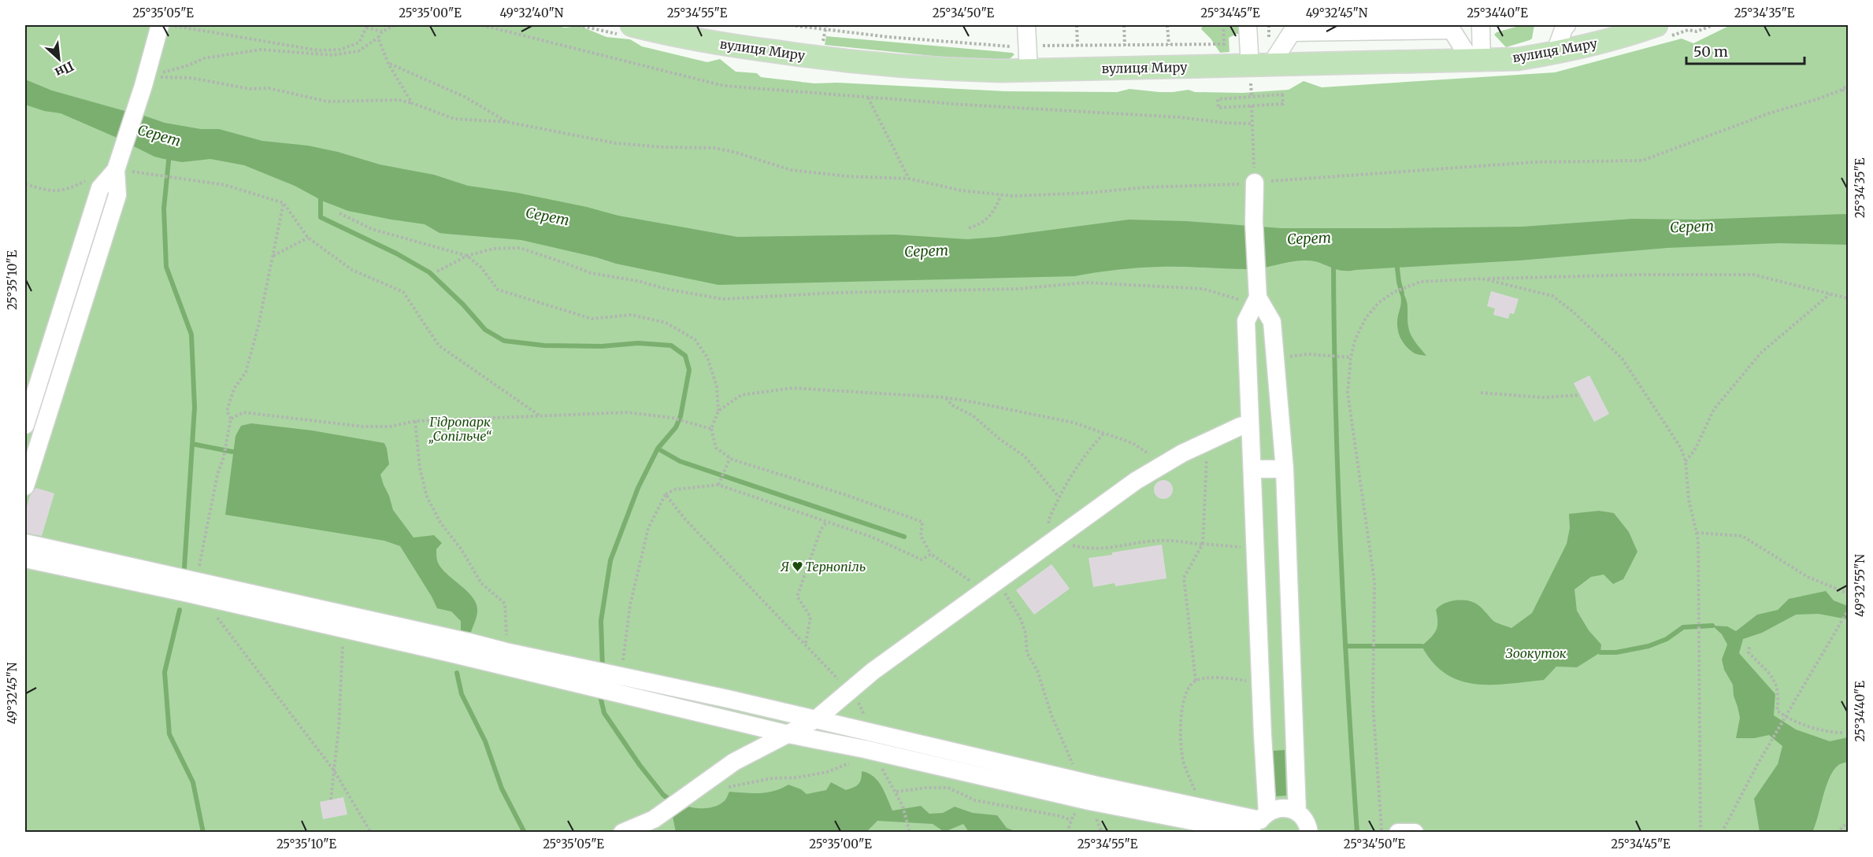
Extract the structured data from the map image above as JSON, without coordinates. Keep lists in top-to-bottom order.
{
  "streets": {
    "main road": ["вулиця Миру"]
  },
  "water": ["Серет"],
  "parks": ["Гідропарк „Сопільче“", "Я ♥ Тернопіль", "Зоокуток"],
  "scale_bar": "50 m",
  "north": "bottom right",
  "coordinates": [
    "25°35'05\"E",
    "25°35'00\"E",
    "49°32'40\"N",
    "25°34'55\"E",
    "25°34'50\"E",
    "25°34'45\"E",
    "49°32'45\"N",
    "25°34'40\"E",
    "25°34'35\"E",
    "25°35'10\"E",
    "49°32'55\"N"
  ]
}
